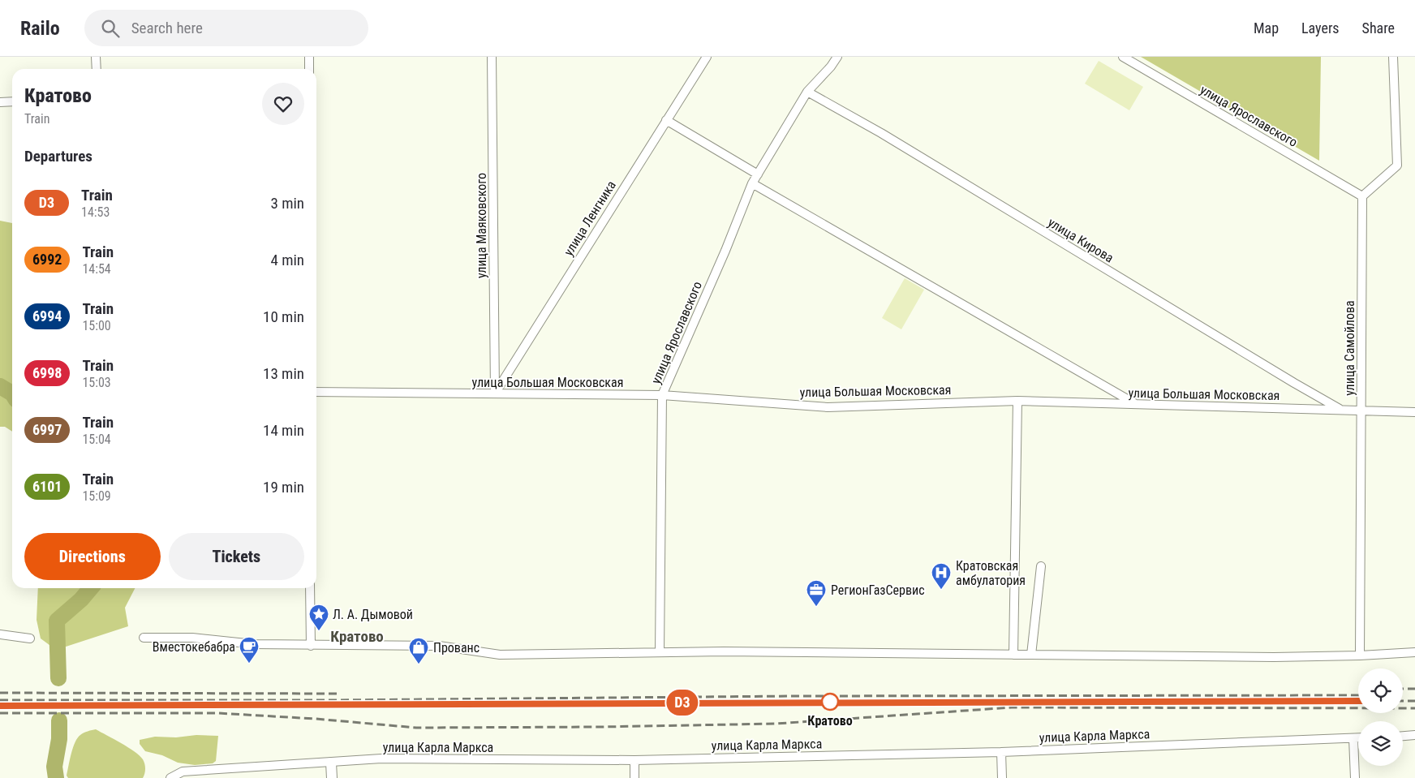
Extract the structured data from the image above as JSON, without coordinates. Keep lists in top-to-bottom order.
{
  "streets": {
    "street": [
      "улица Ярославского",
      "улица Ленгника",
      "улица Маяковского",
      "улица Кирова",
      "улица Самойлова",
      "улица Большая Московская",
      "улица Карла Маркса"
    ]
  },
  "crossings": [
    ["улица Ярославского", "улица Кирова"],
    ["улица Ярославского", "улица Самойлова"],
    ["улица Ярославского", "улица Большая Московская"],
    ["улица Ленгника", "улица Маяковского"],
    ["улица Ленгника", "улица Большая Московская"],
    ["улица Маяковского", "улица Большая Московская"],
    ["улица Кирова", "улица Большая Московская"],
    ["улица Самойлова", "улица Большая Московская"]
  ],
  "districts": ["Кратово"],
  "places": {
    "hospital": ["Кратовская амбулатория"],
    "office": ["РегионГазСервис"],
    "place": ["Л. А. Дымовой"],
    "cafe": ["Вместокебабра"],
    "shop": ["Прованс"],
    "other": ["Кратово"]
  },
  "page": {
    "header": "Railo",
    "search": "Search here",
    "nav": ["Map", "Layers", "Share"],
    "on_map": "D3",
    "heading": [
      ["Кратово", "Train"],
      "Departures"
    ],
    "list": [
      {
        "mark": "D3",
        "name": "Train",
        "note": "14:53",
        "value": "3 min"
      },
      {
        "mark": "6992",
        "name": "Train",
        "note": "14:54",
        "value": "4 min"
      },
      {
        "mark": "6994",
        "name": "Train",
        "note": "15:00",
        "value": "10 min"
      },
      {
        "mark": "6998",
        "name": "Train",
        "note": "15:03",
        "value": "13 min"
      },
      {
        "mark": "6997",
        "name": "Train",
        "note": "15:04",
        "value": "14 min"
      },
      {
        "mark": "6101",
        "name": "Train",
        "note": "15:09",
        "value": "19 min"
      }
    ],
    "buttons": ["Directions", "Tickets"]
  }
}
